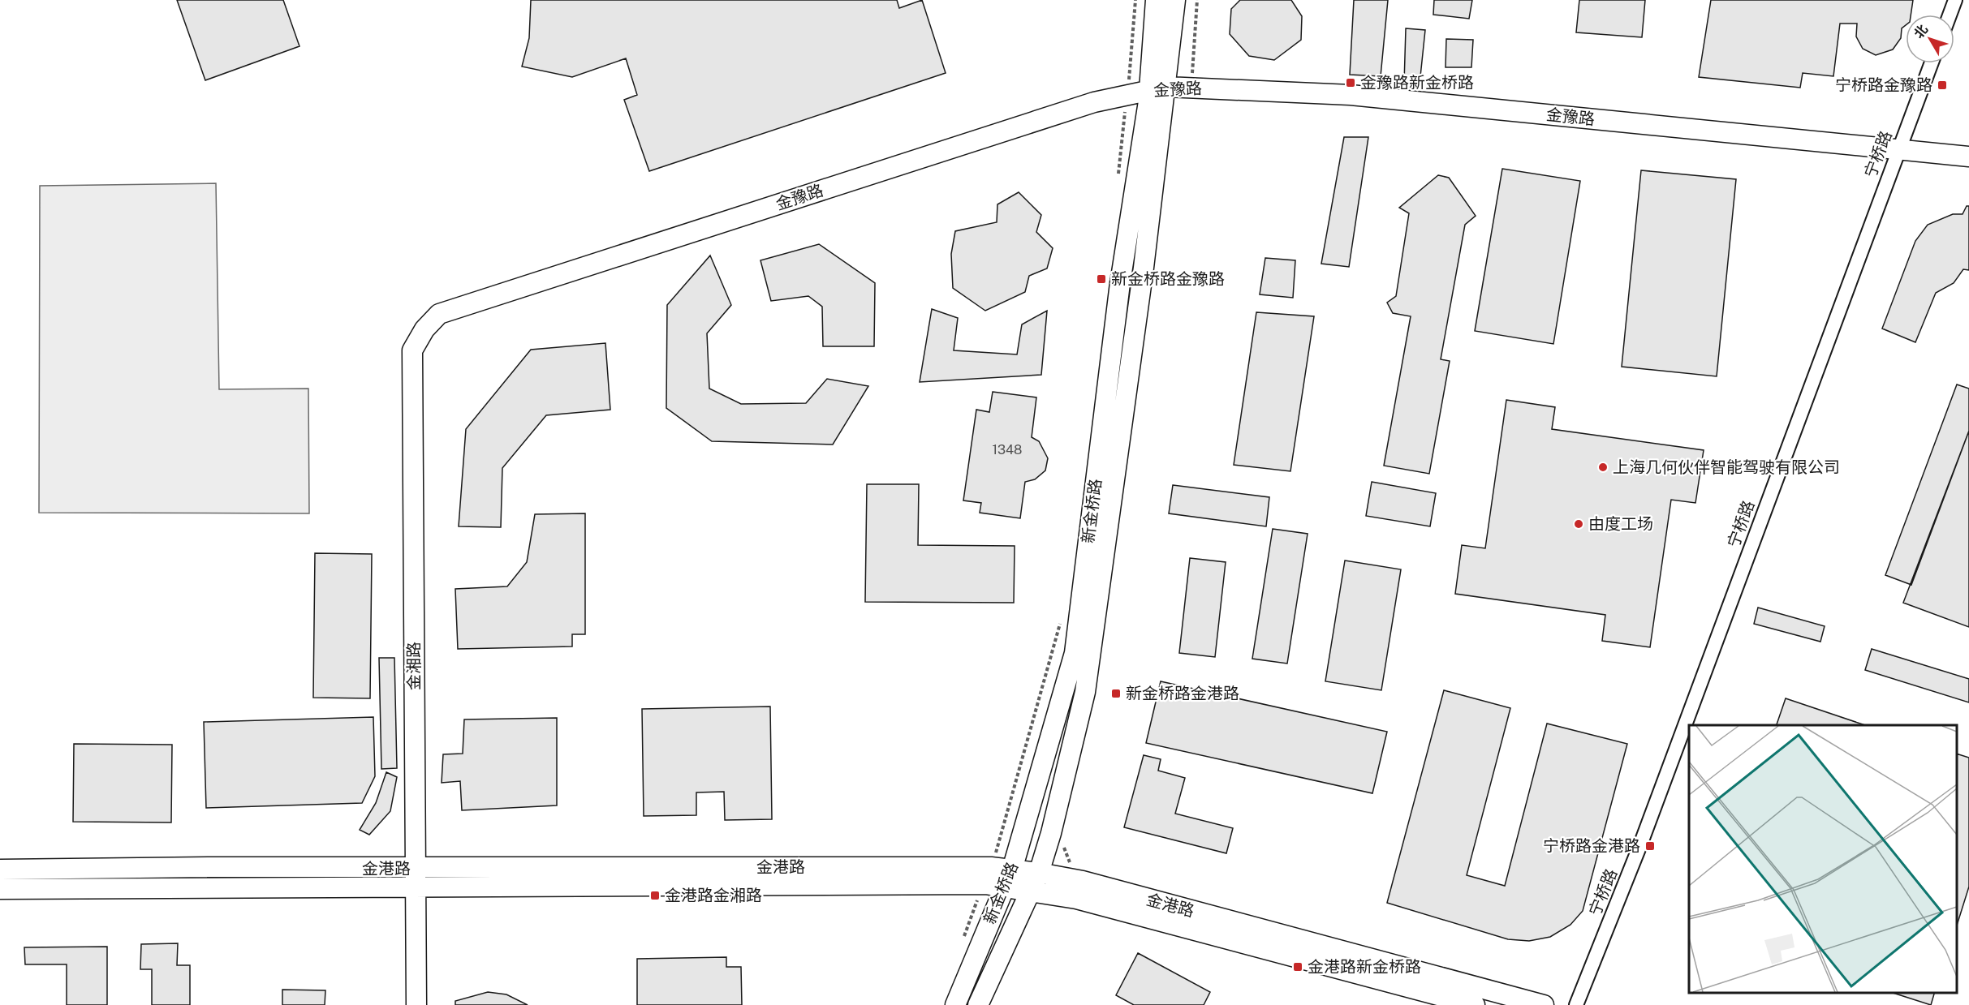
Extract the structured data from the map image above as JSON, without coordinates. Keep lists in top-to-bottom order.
{
  "streets": {
    "street": [
      "金豫路",
      "宁桥路",
      "新金桥路",
      "金湘路",
      "金港路"
    ]
  },
  "crossings": [
    ["金豫路", "宁桥路"],
    ["金豫路", "新金桥路"],
    ["金豫路", "金湘路"],
    ["新金桥路", "金港路"],
    ["金湘路", "金港路"]
  ],
  "places": {
    "transit": [
      "金豫路新金桥路",
      "宁桥路金豫路",
      "新金桥路金豫路",
      "新金桥路金港路",
      "宁桥路金港路",
      "金港路金湘路",
      "金港路新金桥路"
    ],
    "other": ["上海几何伙伴智能驾驶有限公司", "由度工场"]
  },
  "house_numbers": ["1348"],
  "north": "top left"
}
